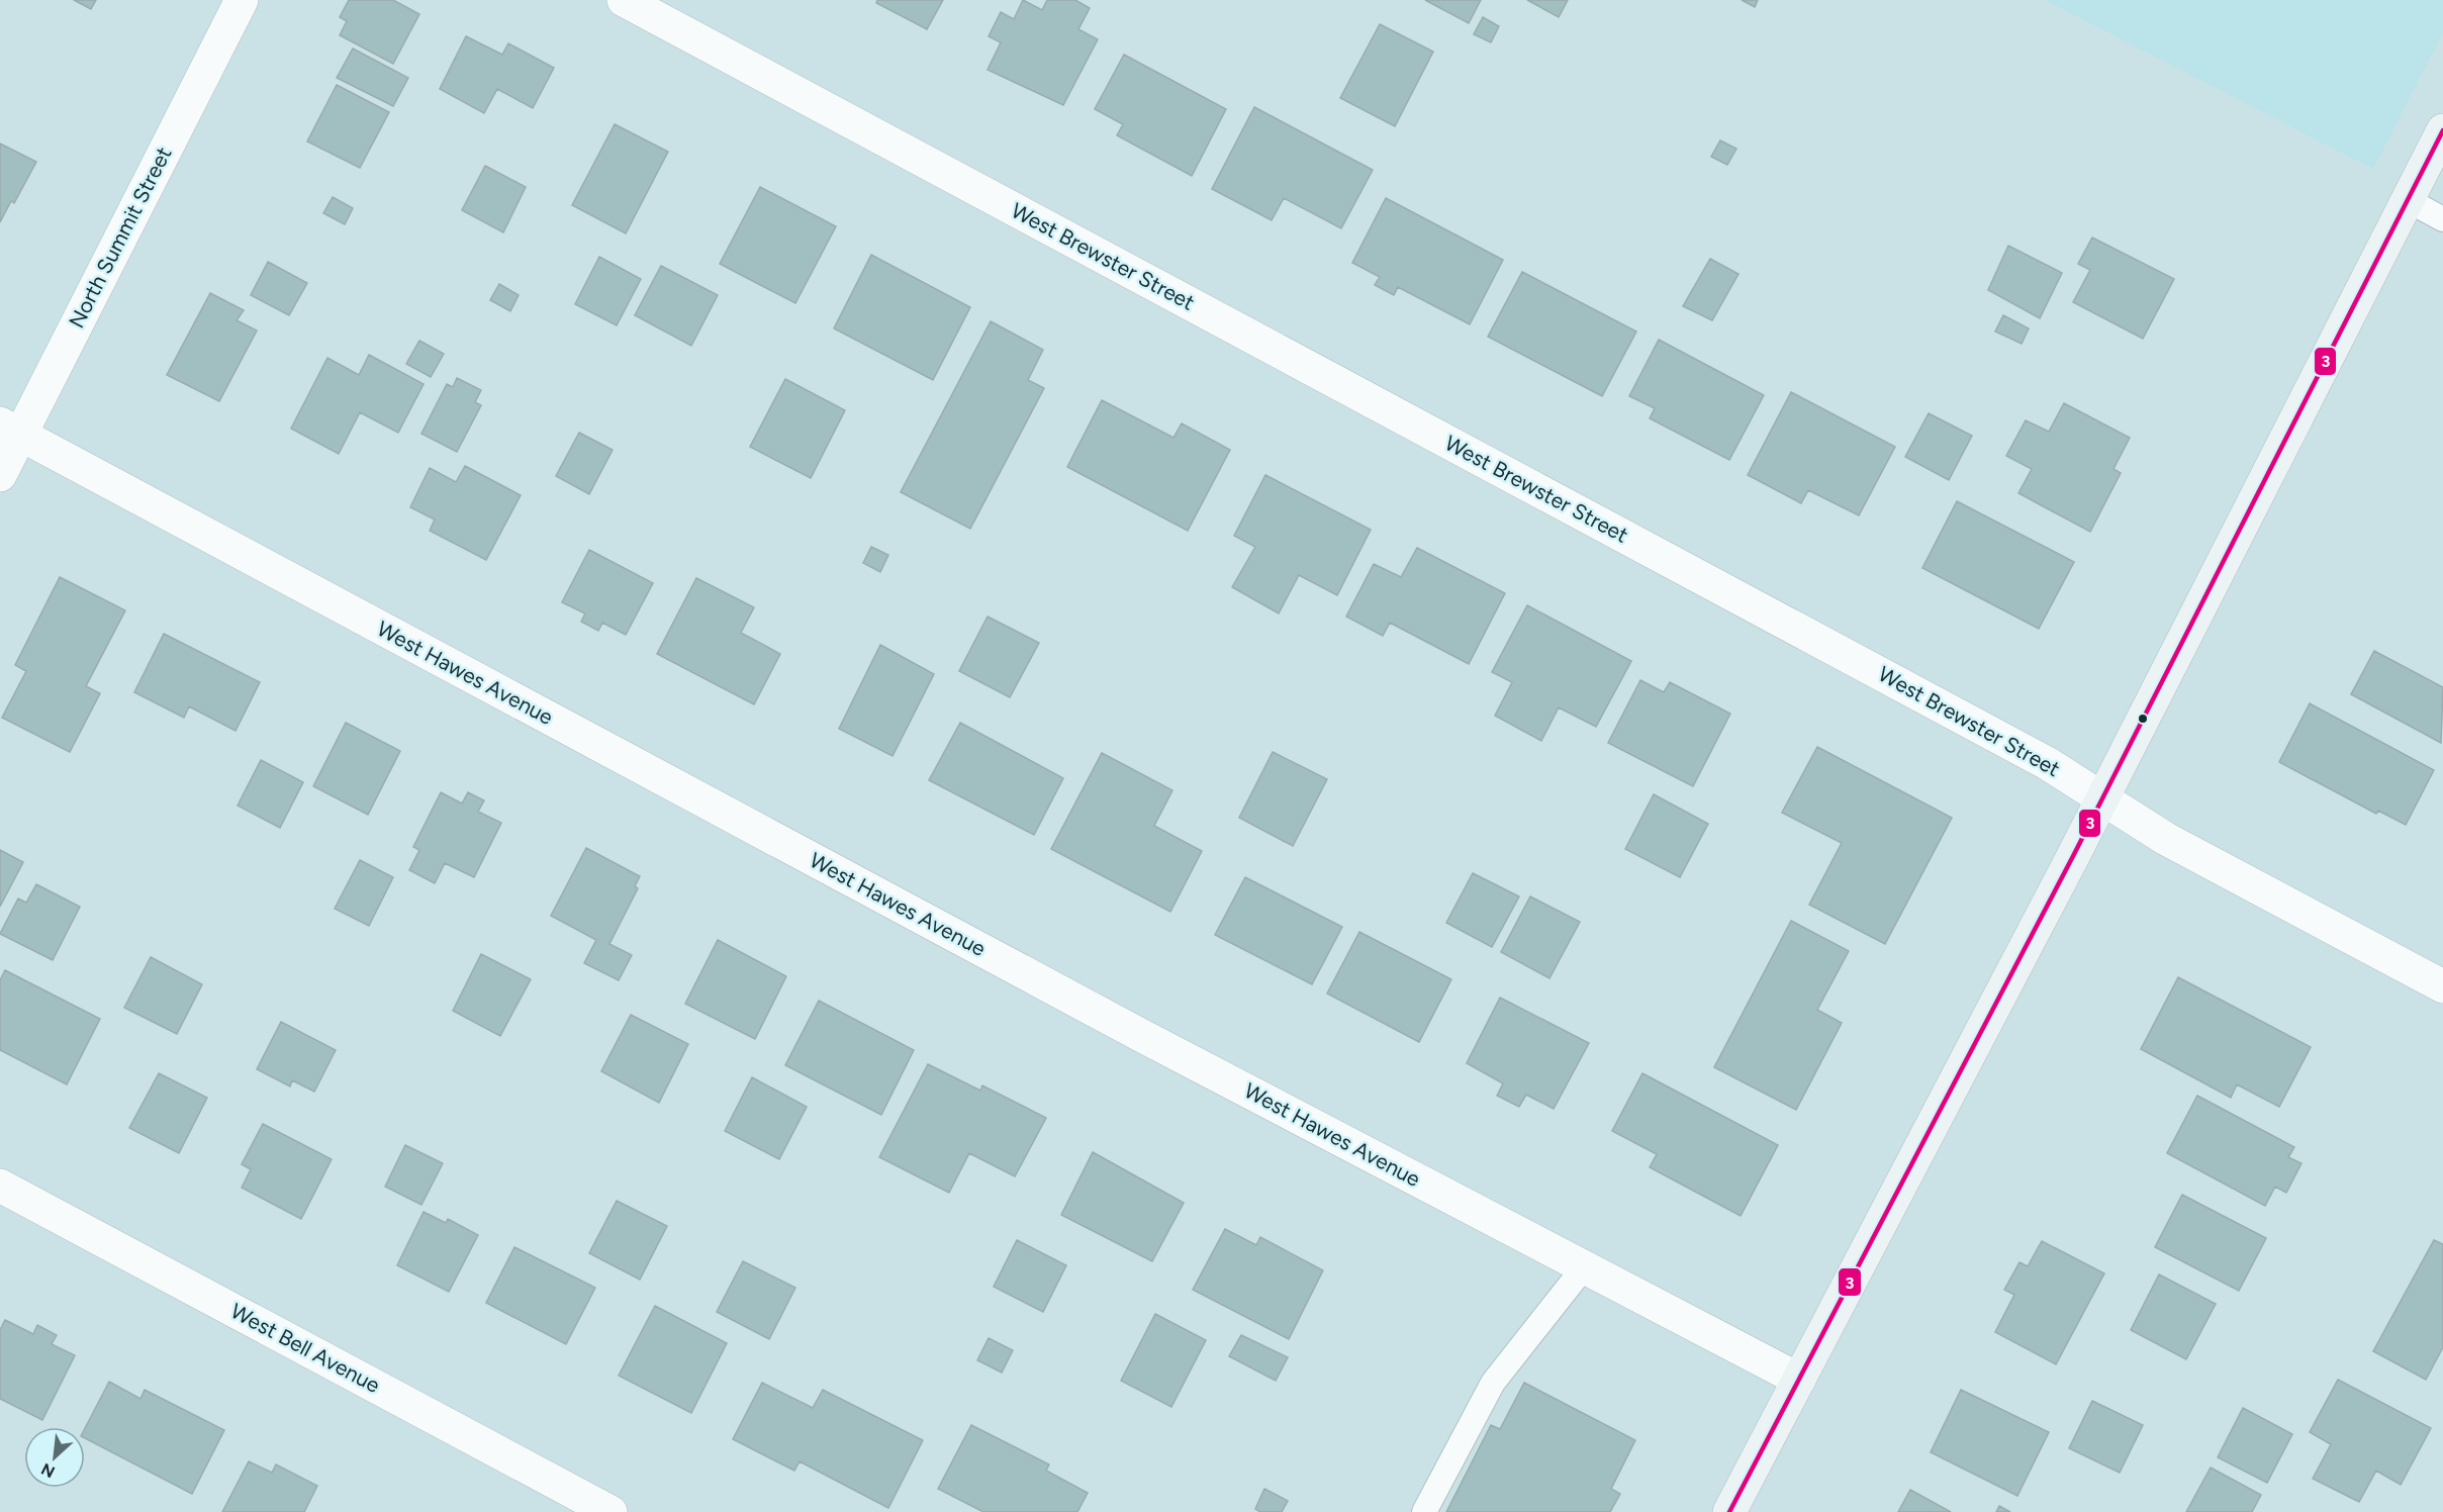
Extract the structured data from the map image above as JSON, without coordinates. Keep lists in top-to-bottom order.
{
  "streets": {
    "street": [
      "North Summit Street",
      "West Brewster Street",
      "West Hawes Avenue",
      "West Bell Avenue"
    ]
  },
  "crossings": [
    ["North Summit Street", "West Hawes Avenue"]
  ],
  "lines": ["transit line 3"],
  "north": "bottom left"
}
